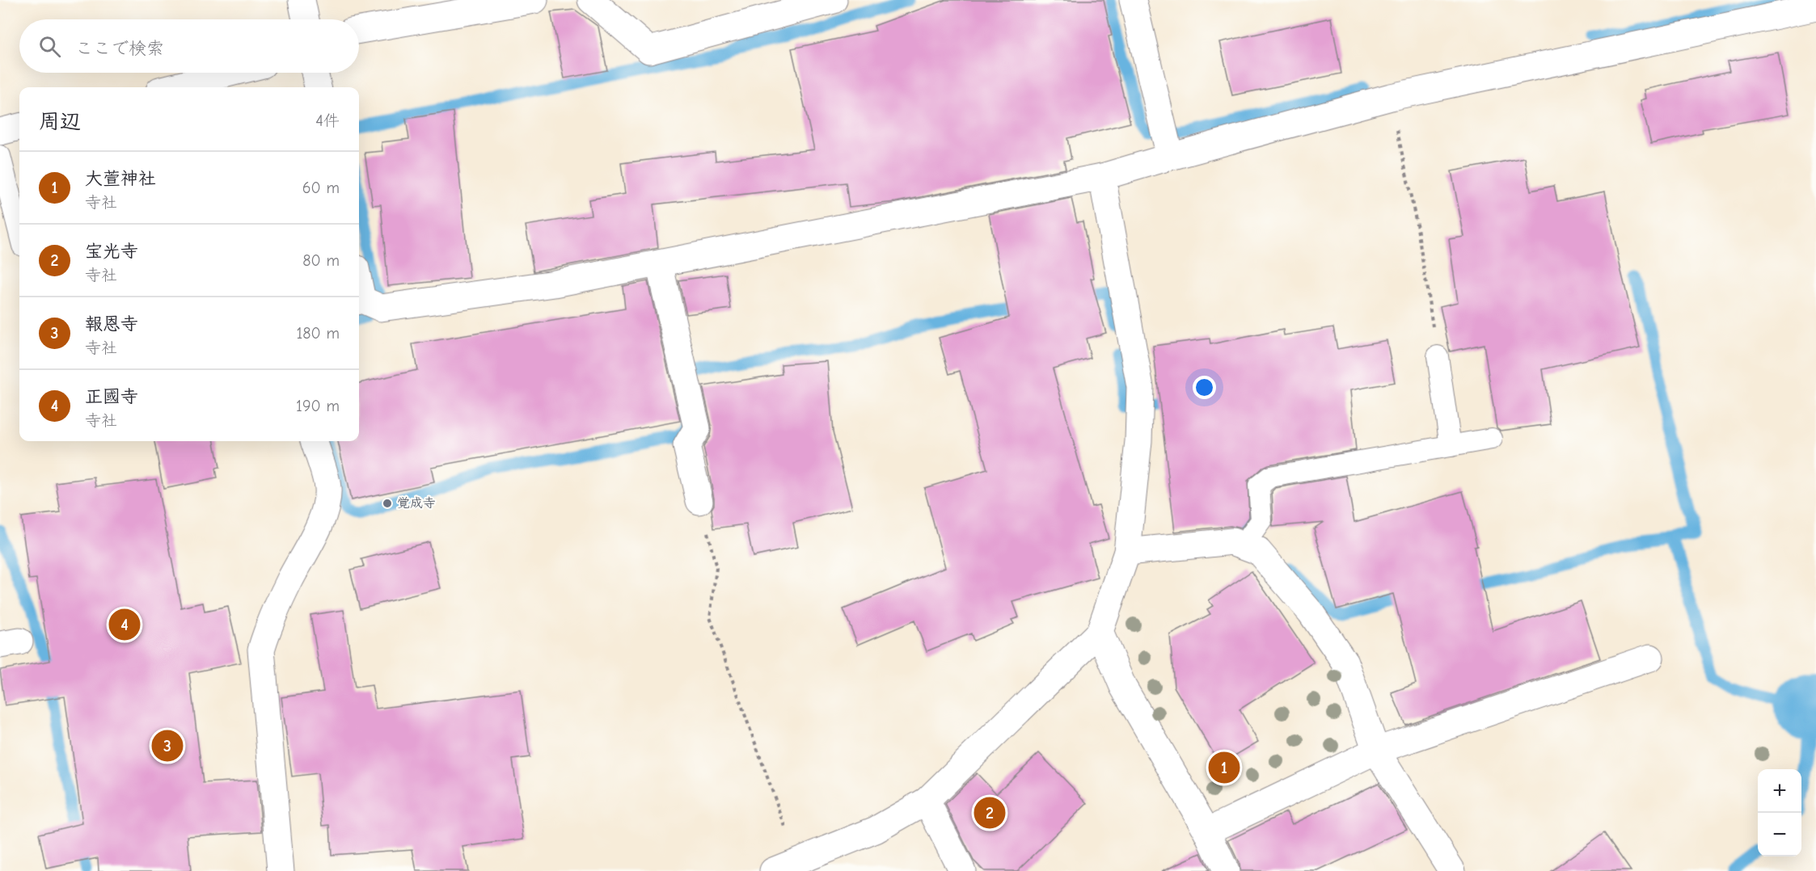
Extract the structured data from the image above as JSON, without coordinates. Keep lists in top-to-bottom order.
{
  "places": ["覚成寺"],
  "page": {
    "search": "ここで検索",
    "heading": ["周辺", "4件"],
    "list": [
      {
        "mark": "1",
        "name": "大萱神社",
        "note": "寺社",
        "value": "60 m"
      },
      {
        "mark": "2",
        "name": "宝光寺",
        "note": "寺社",
        "value": "80 m"
      },
      {
        "mark": "3",
        "name": "報恩寺",
        "note": "寺社",
        "value": "180 m"
      },
      {
        "mark": "4",
        "name": "正國寺",
        "note": "寺社",
        "value": "190 m"
      }
    ],
    "pins": [
      "4",
      "3",
      "1",
      "2"
    ],
    "map_buttons": ["+", "−"]
  }
}
